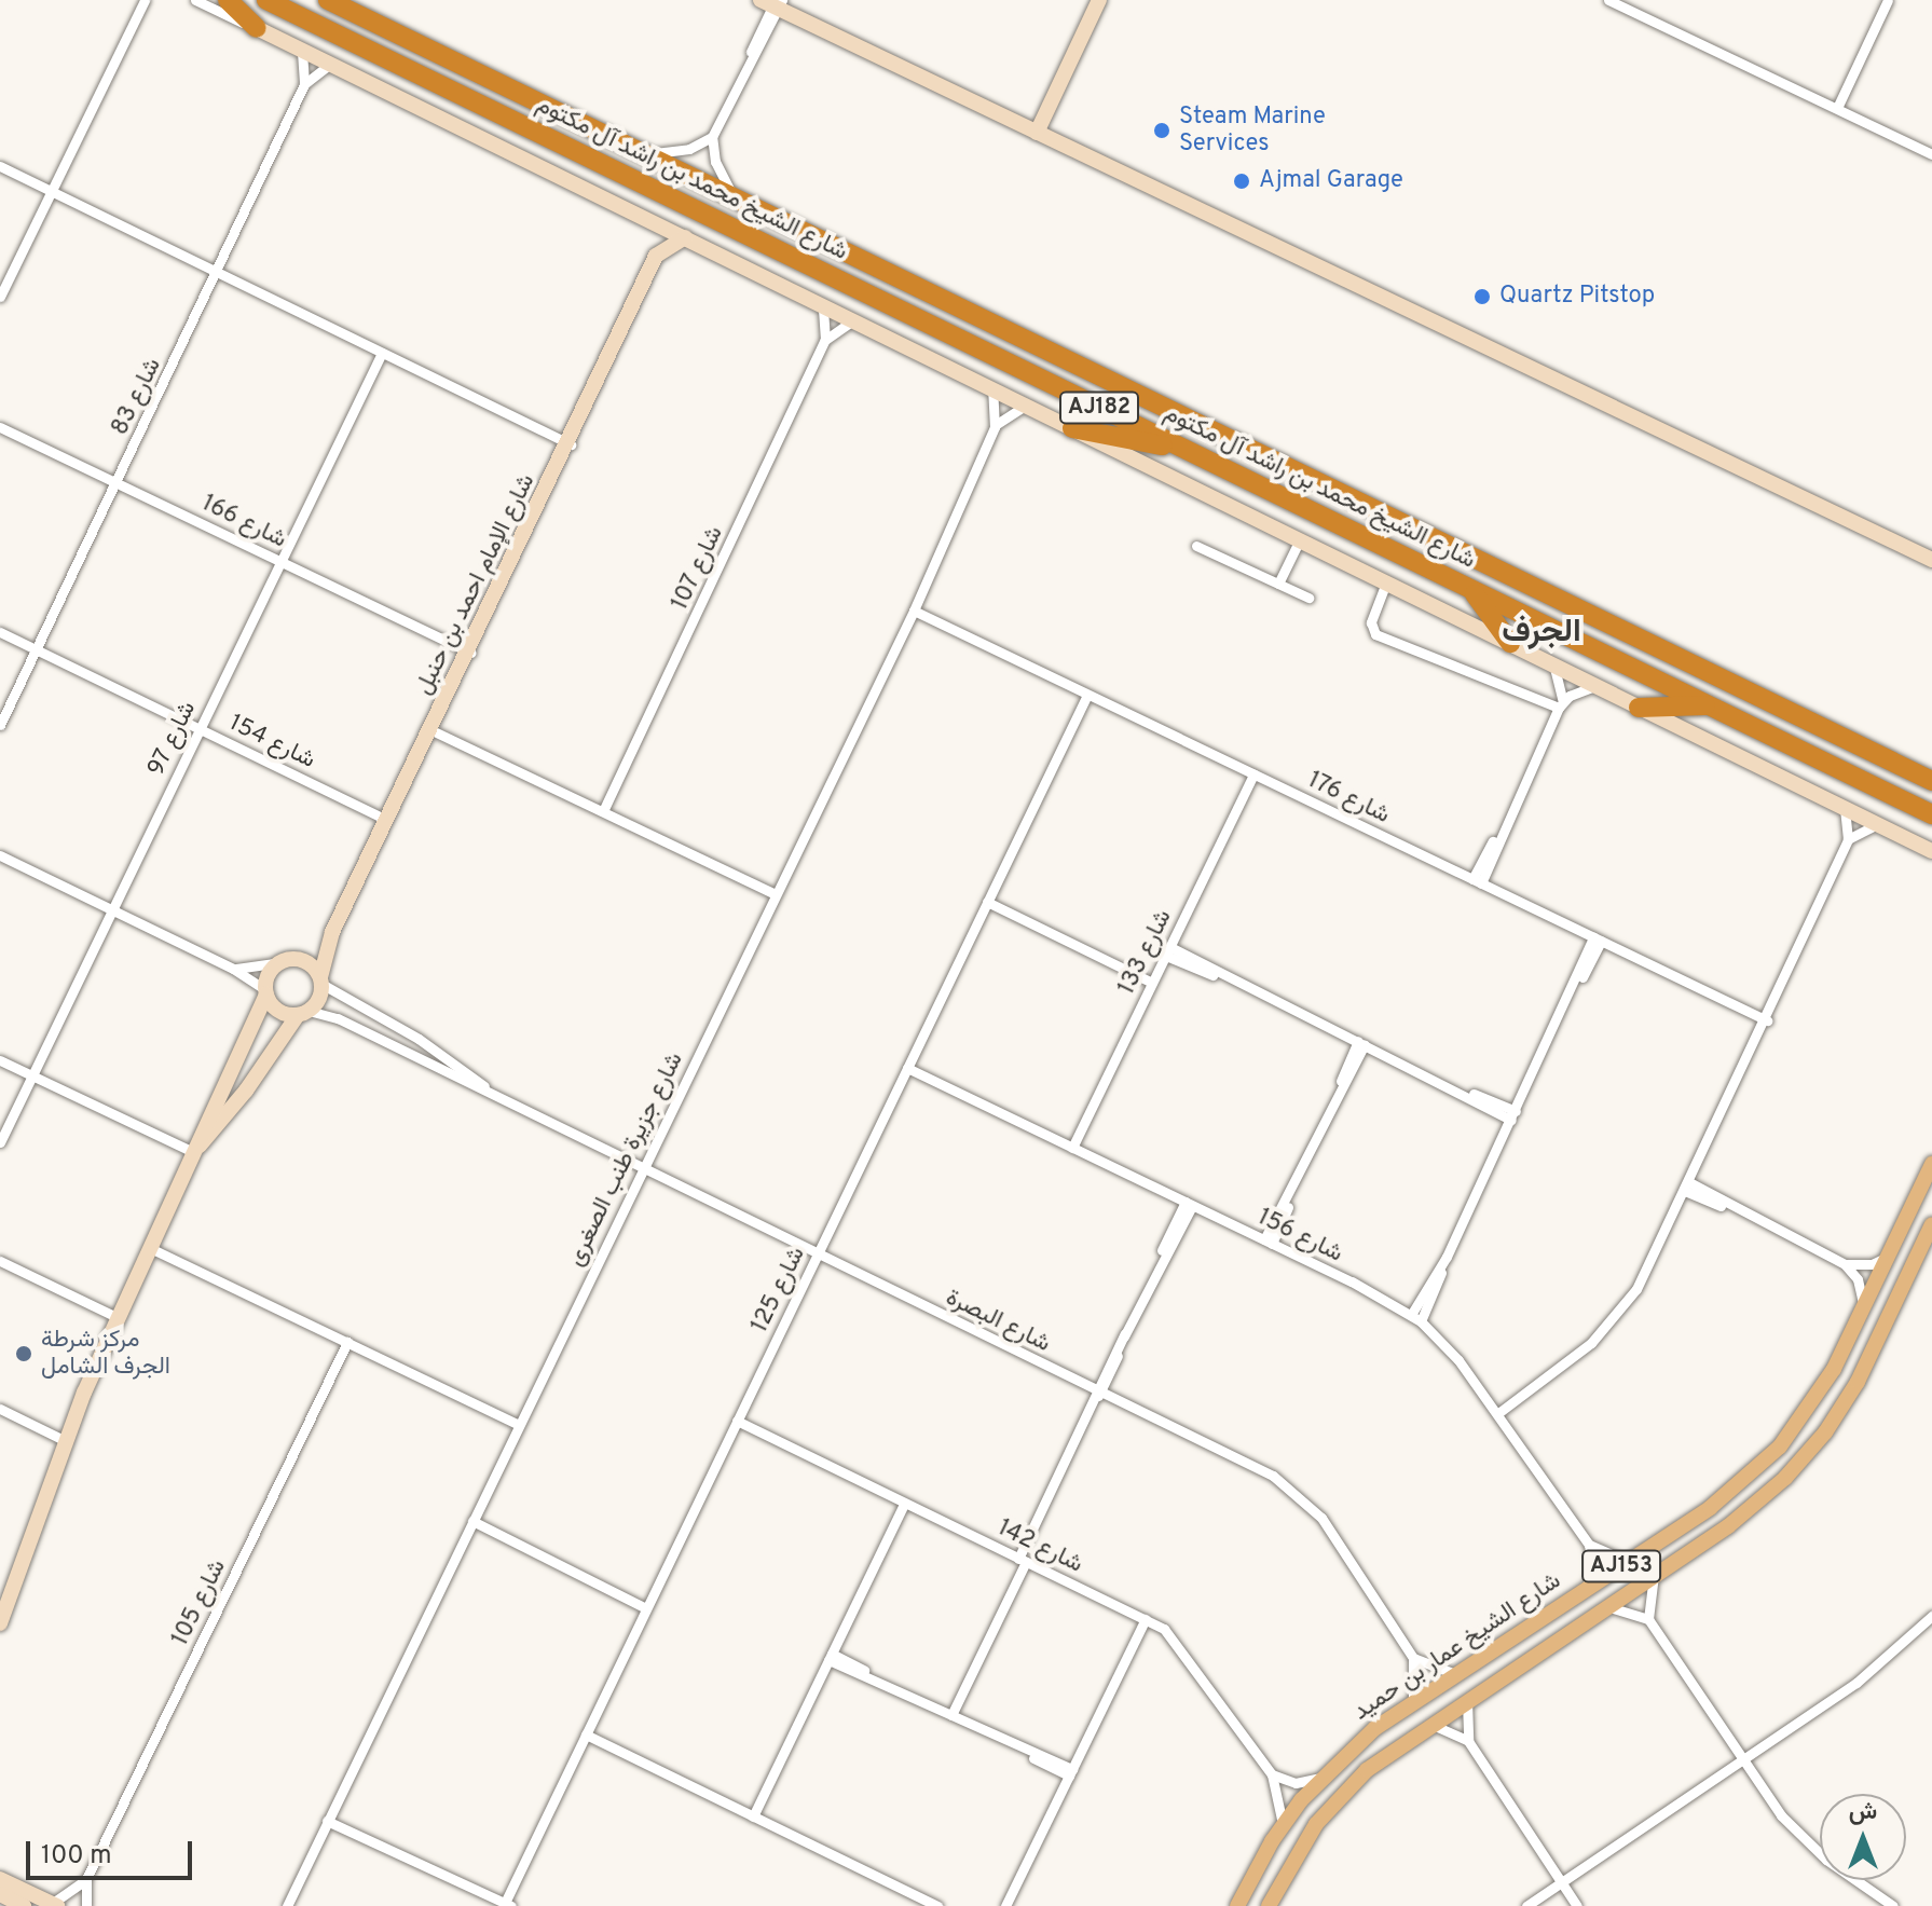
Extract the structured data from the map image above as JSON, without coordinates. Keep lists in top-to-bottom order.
{
  "streets": {
    "highway": ["شارع الشيخ محمد بن راشد آل مكتوم", "AJ182"],
    "main road": ["AJ153", "شارع الشيخ عمار بن حميد"],
    "street": [
      "شارع 83",
      "شارع 166",
      "شارع 107",
      "شارع الإمام احمد بن حنبل",
      "شارع 97",
      "شارع 154",
      "شارع 176",
      "شارع 133",
      "شارع جزيرة طنب الصغرى",
      "شارع 156",
      "شارع 125",
      "شارع البصرة",
      "شارع 142",
      "شارع 105"
    ]
  },
  "crossings": [
    ["شارع 83", "شارع 166"],
    ["شارع 83", "شارع 154"],
    ["شارع 166", "شارع الإمام احمد بن حنبل"],
    ["شارع 166", "شارع 97"],
    ["شارع الإمام احمد بن حنبل", "شارع 154"],
    ["شارع الإمام احمد بن حنبل", "شارع البصرة"],
    ["شارع 97", "شارع 154"],
    ["شارع 176", "شارع 133"],
    ["شارع 176", "شارع جزيرة طنب الصغرى"],
    ["شارع 176", "شارع 125"],
    ["شارع 133", "شارع 156"],
    ["شارع جزيرة طنب الصغرى", "شارع البصرة"],
    ["شارع 156", "شارع 125"],
    ["شارع 125", "شارع البصرة"],
    ["شارع 125", "شارع 142"],
    ["شارع 142", "شارع الشيخ عمار بن حميد"]
  ],
  "districts": ["الجرف"],
  "places": [
    "Steam Marine Services",
    "Ajmal Garage",
    "Quartz Pitstop",
    "مركز شرطة الجرف الشامل"
  ],
  "scale_bar": "100 m",
  "north": "top"
}
